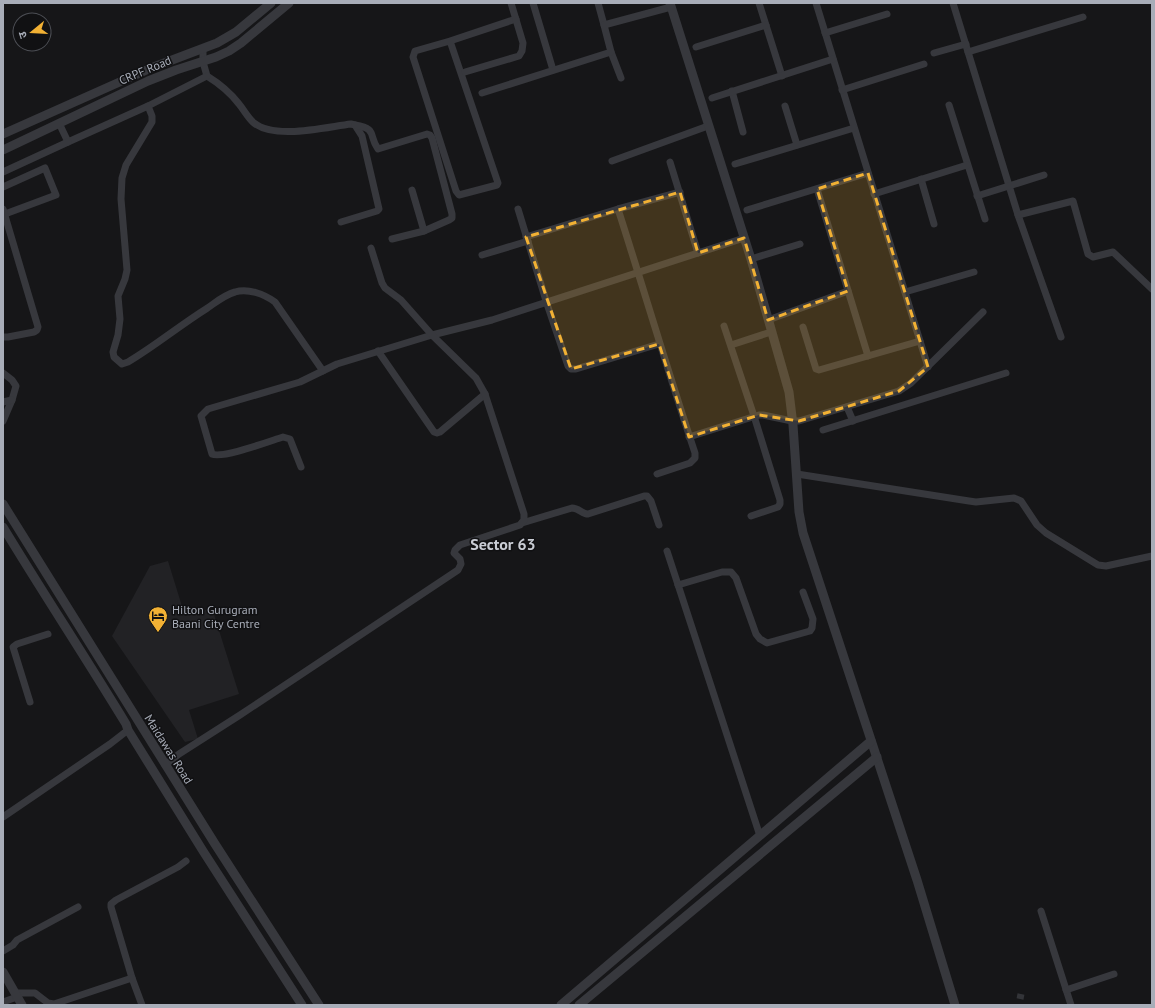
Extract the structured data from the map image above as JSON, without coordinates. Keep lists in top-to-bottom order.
{
  "streets": {
    "street": ["CRPF Road", "Maidawas Road"]
  },
  "districts": ["Sector 63"],
  "places": {
    "hotel": ["Hilton Gurugram Baani City Centre"]
  },
  "north": "left"
}
